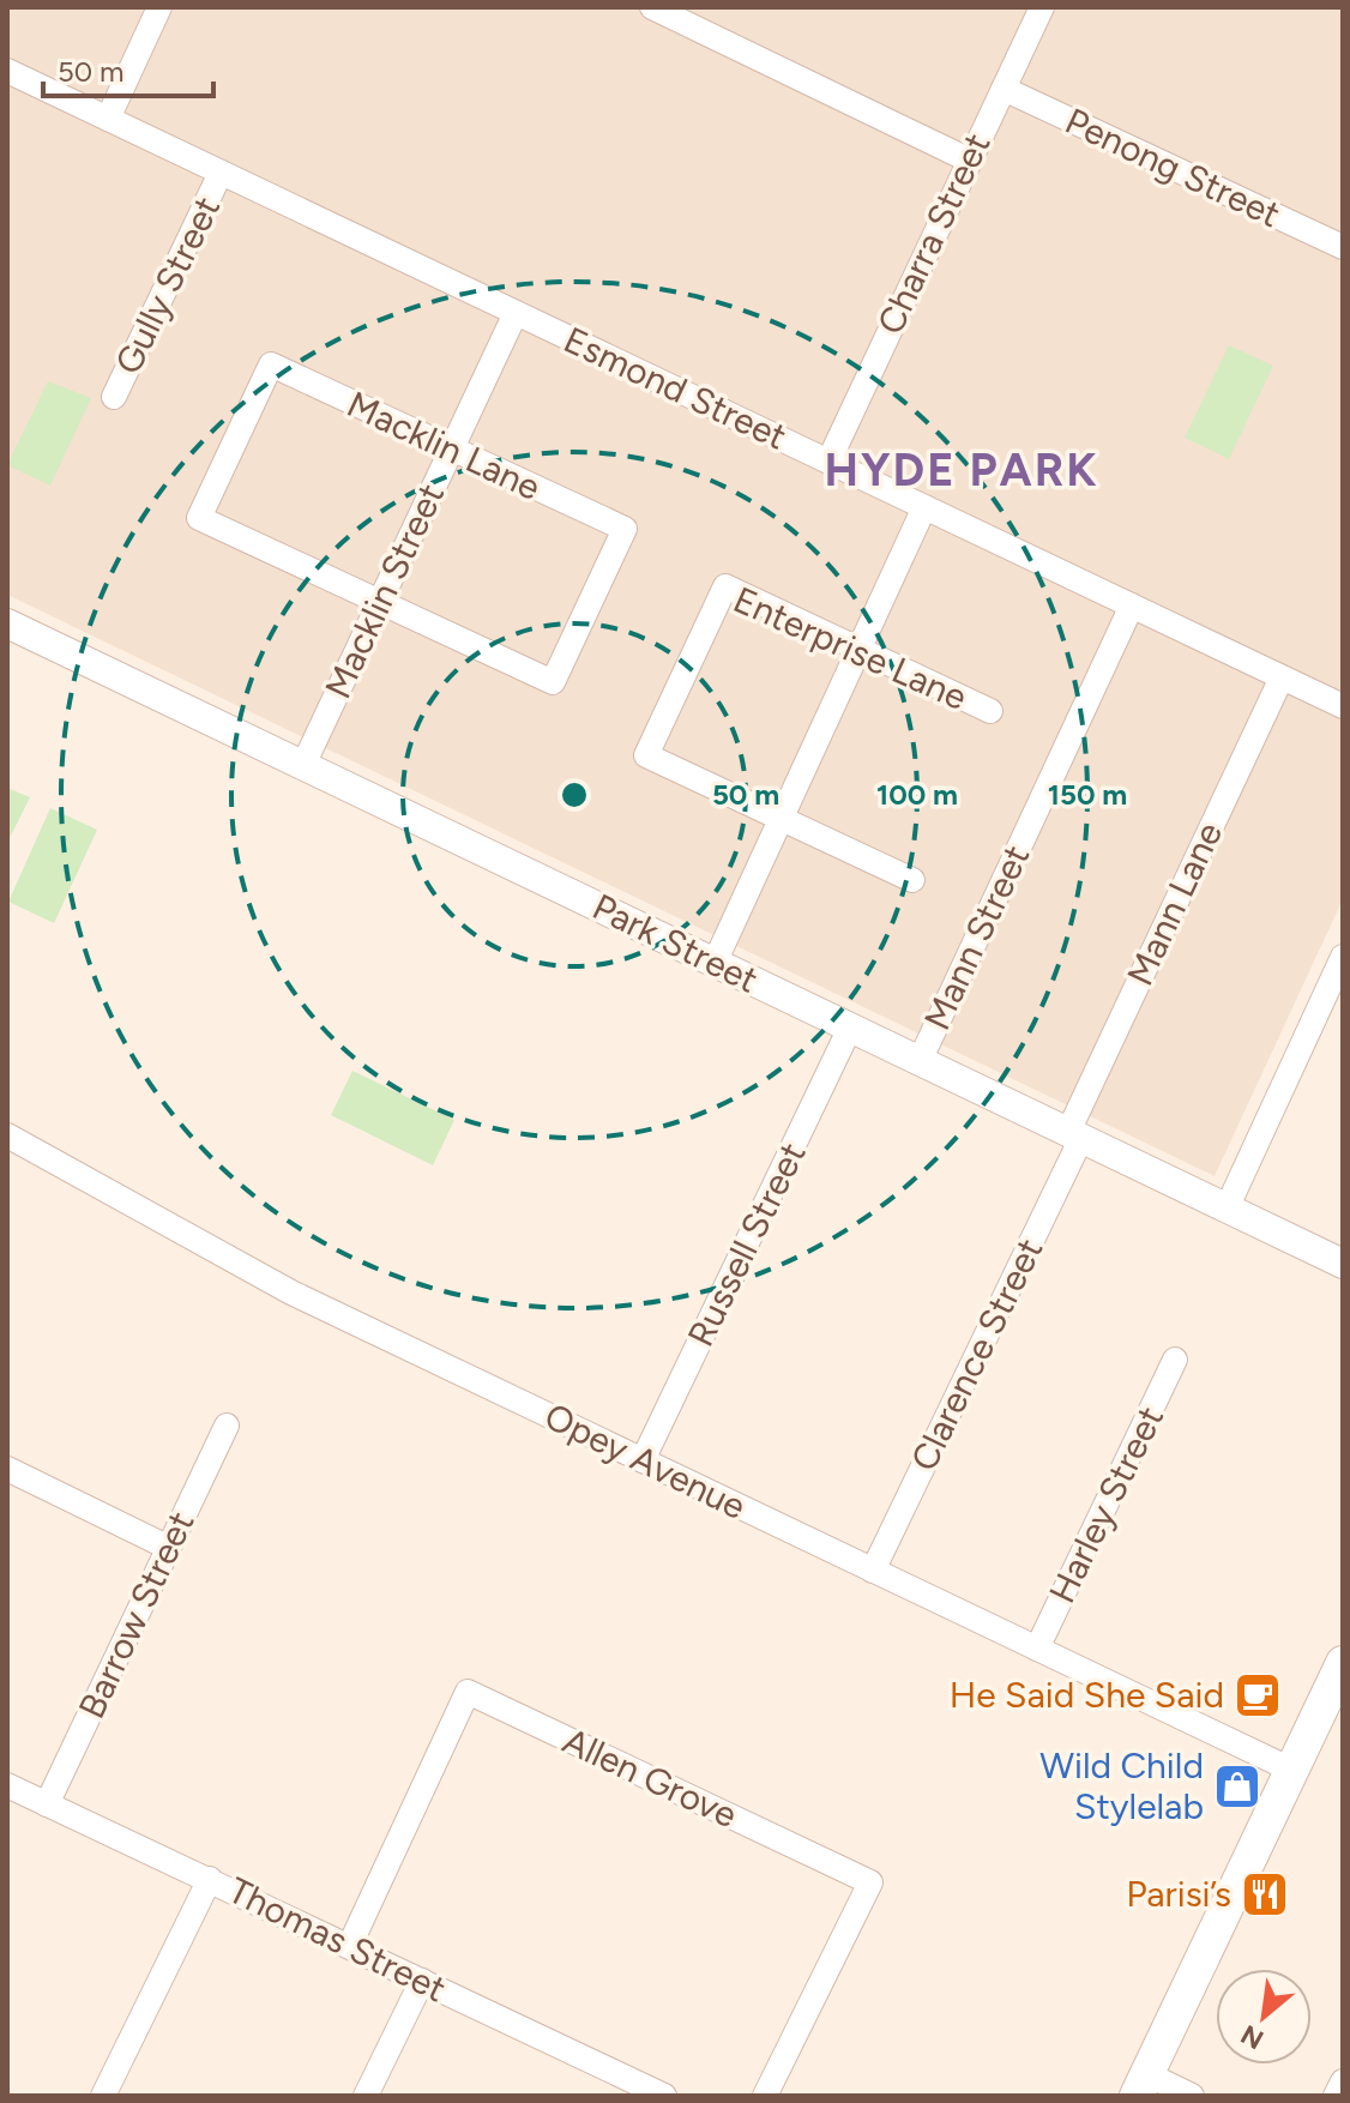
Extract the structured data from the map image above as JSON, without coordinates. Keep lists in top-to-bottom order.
{
  "streets": {
    "street": [
      "Penong Street",
      "Charra Street",
      "Gully Street",
      "Esmond Street",
      "Macklin Lane",
      "Macklin Street",
      "Enterprise Lane",
      "Mann Lane",
      "Mann Street",
      "Park Street",
      "Russell Street",
      "Clarence Street",
      "Opey Avenue",
      "Harley Street",
      "Barrow Street",
      "Allen Grove",
      "Thomas Street"
    ]
  },
  "crossings": [
    ["Penong Street", "Charra Street"],
    ["Charra Street", "Esmond Street"],
    ["Gully Street", "Esmond Street"],
    ["Esmond Street", "Macklin Street"],
    ["Esmond Street", "Mann Lane"],
    ["Esmond Street", "Mann Street"],
    ["Macklin Lane", "Macklin Street"],
    ["Macklin Street", "Park Street"],
    ["Mann Lane", "Park Street"],
    ["Mann Lane", "Clarence Street"],
    ["Mann Street", "Park Street"],
    ["Park Street", "Russell Street"],
    ["Park Street", "Clarence Street"],
    ["Russell Street", "Opey Avenue"],
    ["Clarence Street", "Opey Avenue"],
    ["Opey Avenue", "Harley Street"],
    ["Barrow Street", "Thomas Street"],
    ["Allen Grove", "Thomas Street"]
  ],
  "districts": ["HYDE PARK"],
  "places": {
    "cafe": ["He Said She Said"],
    "shop": ["Wild Child Stylelab"],
    "restaurant": ["Parisi’s"]
  },
  "scale_bar": "50 m",
  "north": "bottom left",
  "rings": ["50 m", "100 m", "150 m"]
}
